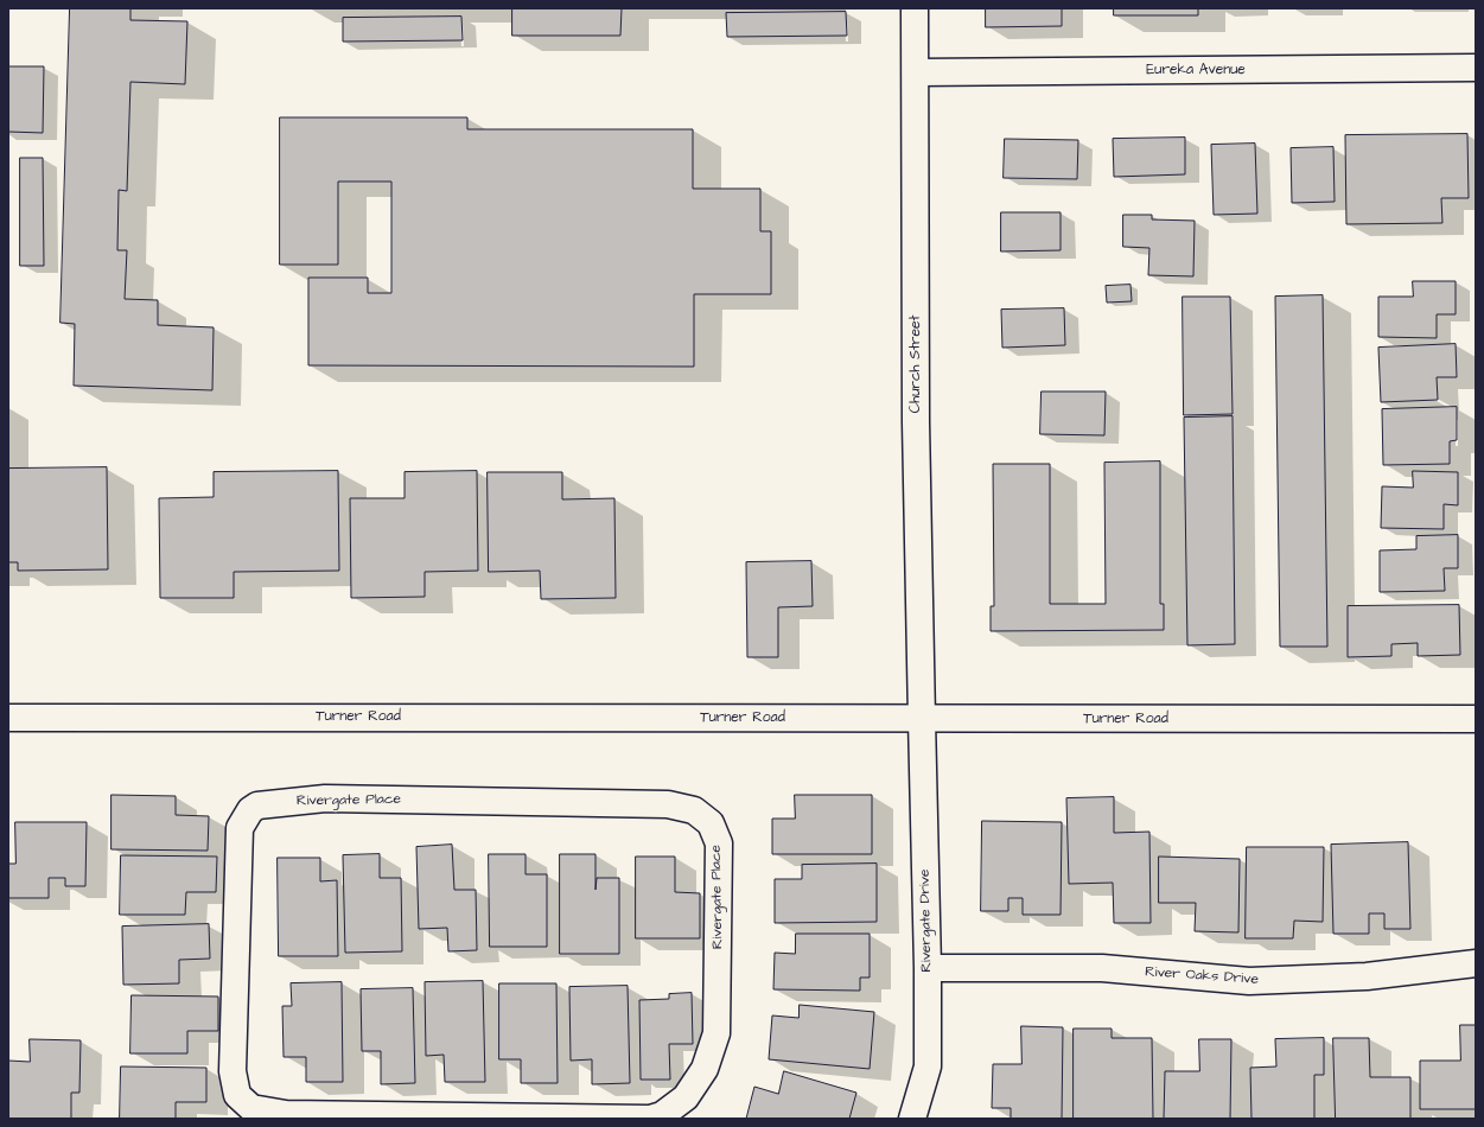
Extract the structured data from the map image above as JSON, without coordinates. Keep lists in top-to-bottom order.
{
  "streets": {
    "street": [
      "Eureka Avenue",
      "Church Street",
      "Turner Road",
      "Rivergate Place",
      "Rivergate Drive",
      "River Oaks Drive"
    ]
  },
  "crossings": [
    ["Eureka Avenue", "Church Street"],
    ["Church Street", "Turner Road"],
    ["Church Street", "Rivergate Drive"],
    ["Turner Road", "Rivergate Drive"],
    ["Rivergate Drive", "River Oaks Drive"]
  ]
}
